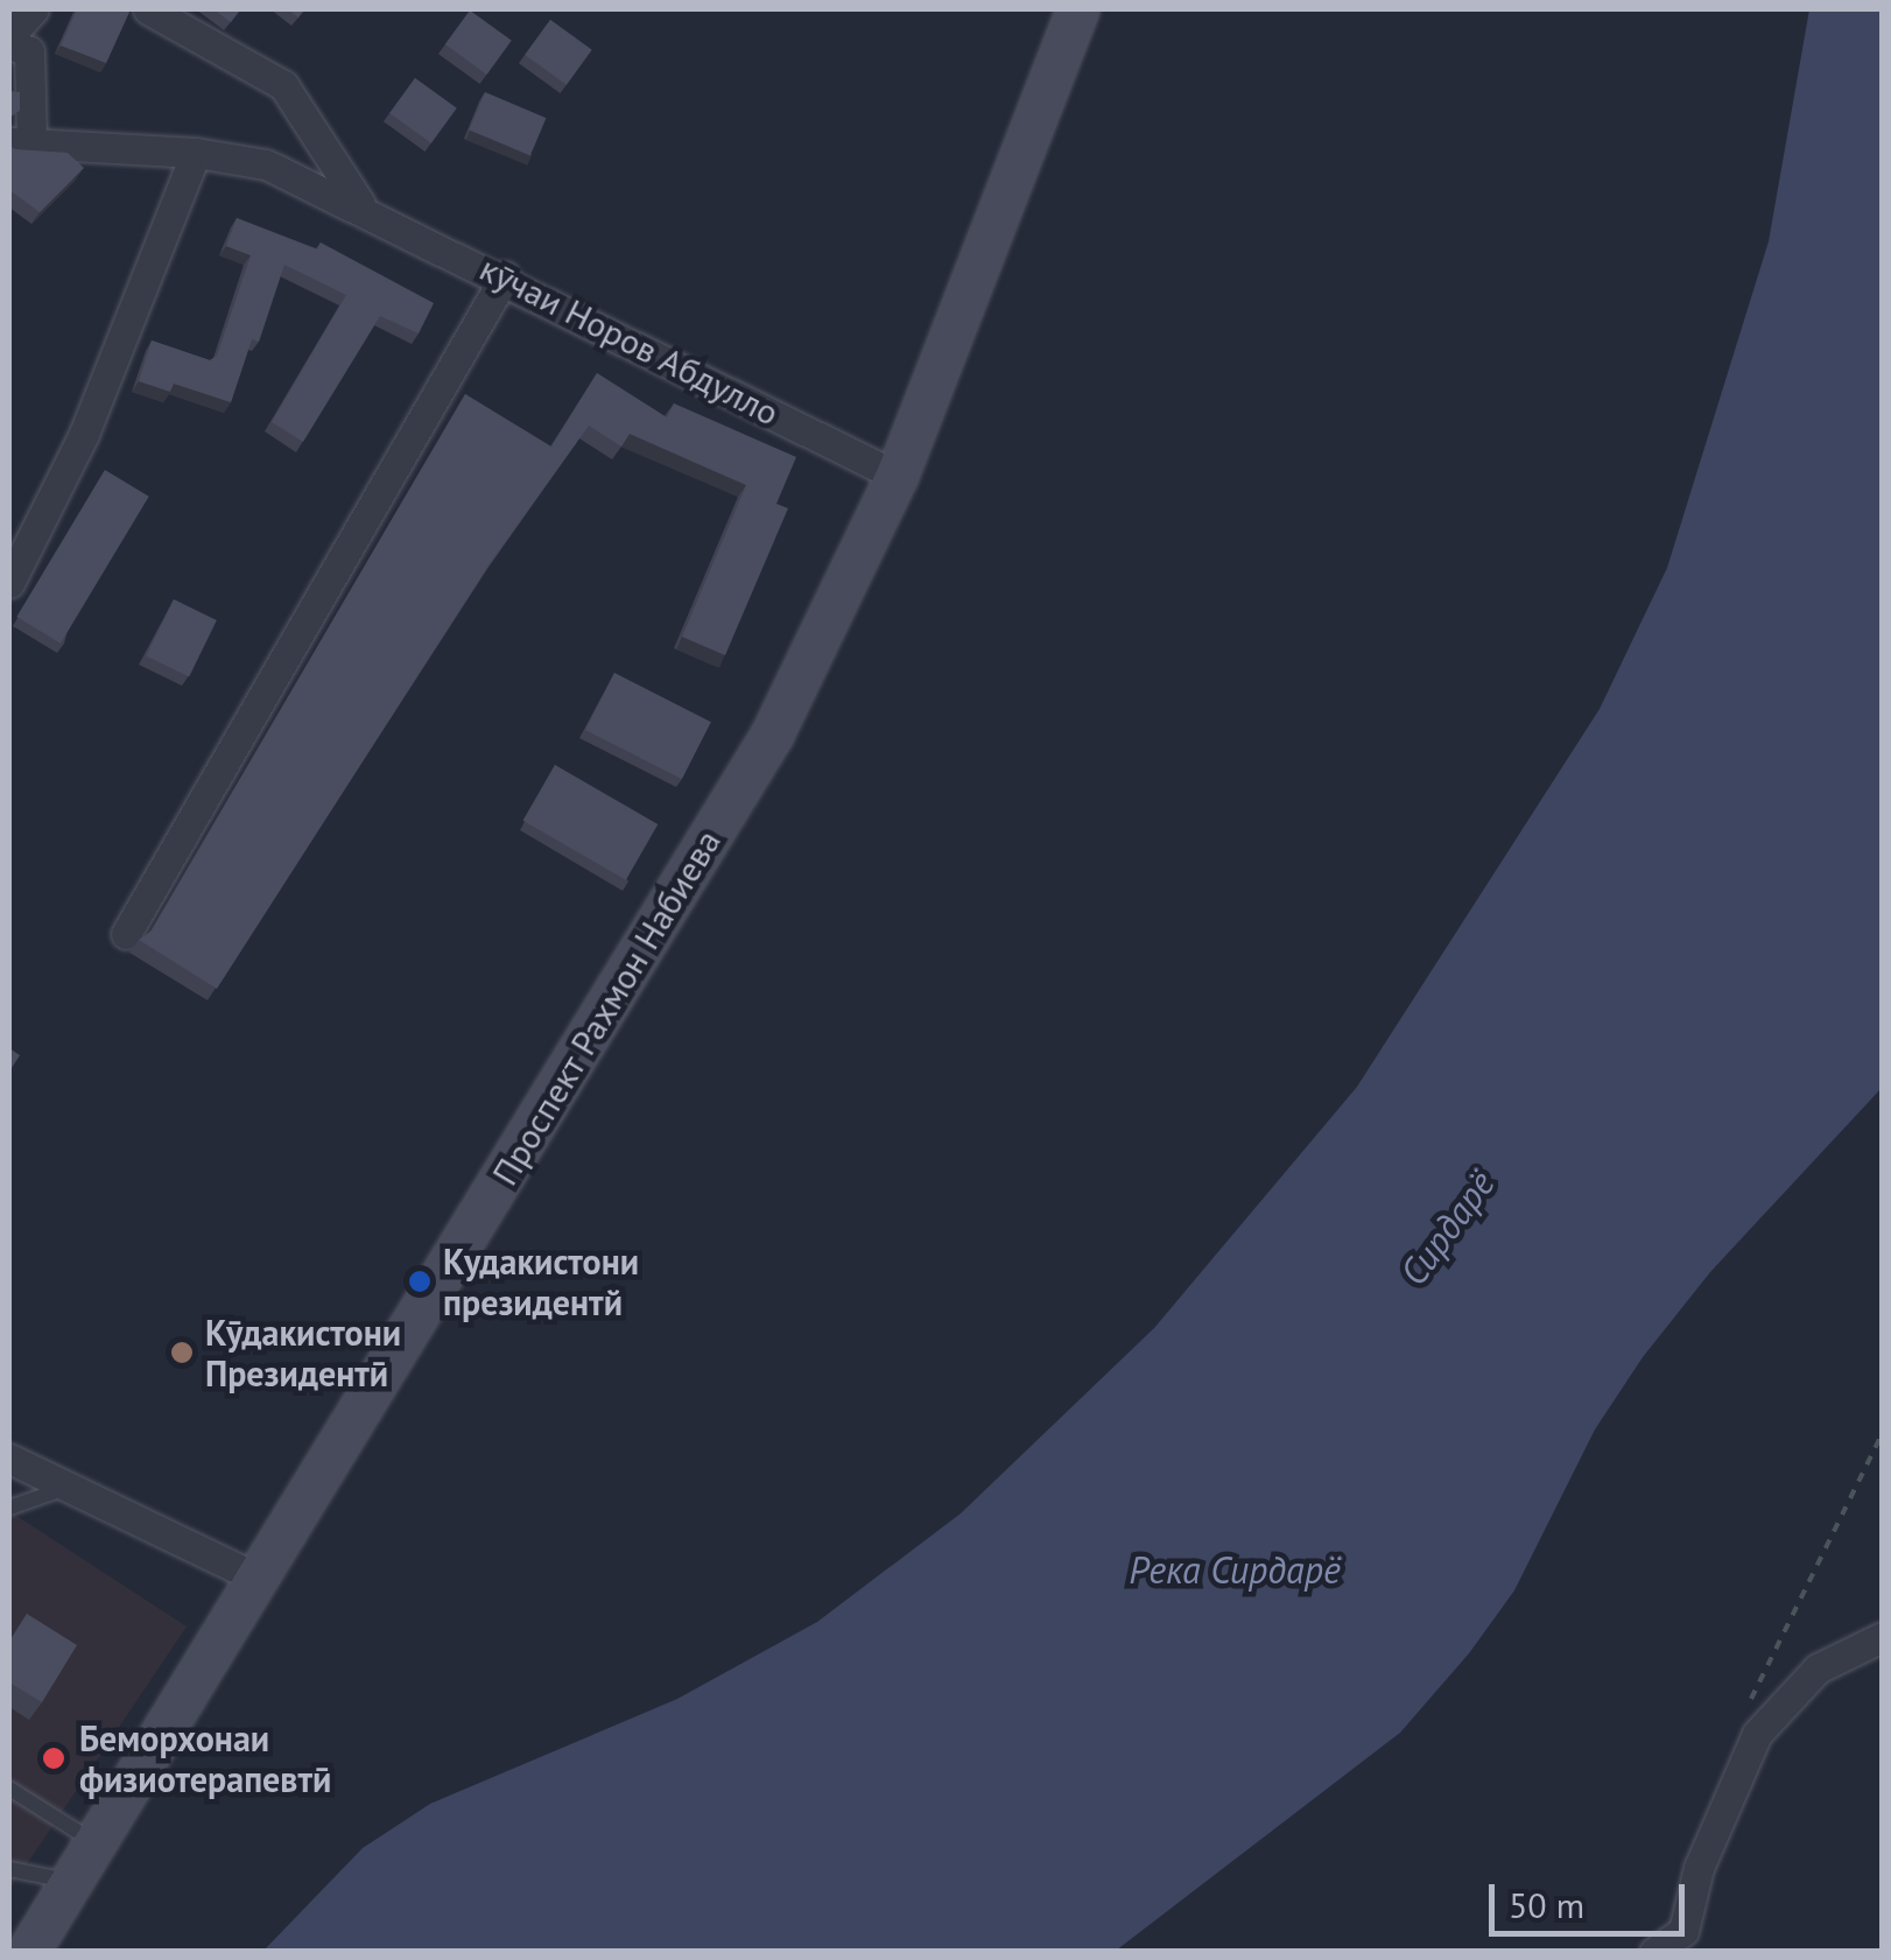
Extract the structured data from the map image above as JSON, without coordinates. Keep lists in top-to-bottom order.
{
  "streets": {
    "main road": ["Проспект Рахмон Набиева"],
    "street": ["кӯчаи Норов Абдулло"]
  },
  "crossings": [
    ["кӯчаи Норов Абдулло", "Проспект Рахмон Набиева"]
  ],
  "water": ["Сирдарё", "Река Сирдарё"],
  "places": ["Кудакистони президентй", "Кӯдакистони Президентӣ", "Беморхонаи физиотерапевтӣ"],
  "scale_bar": "50 m"
}
